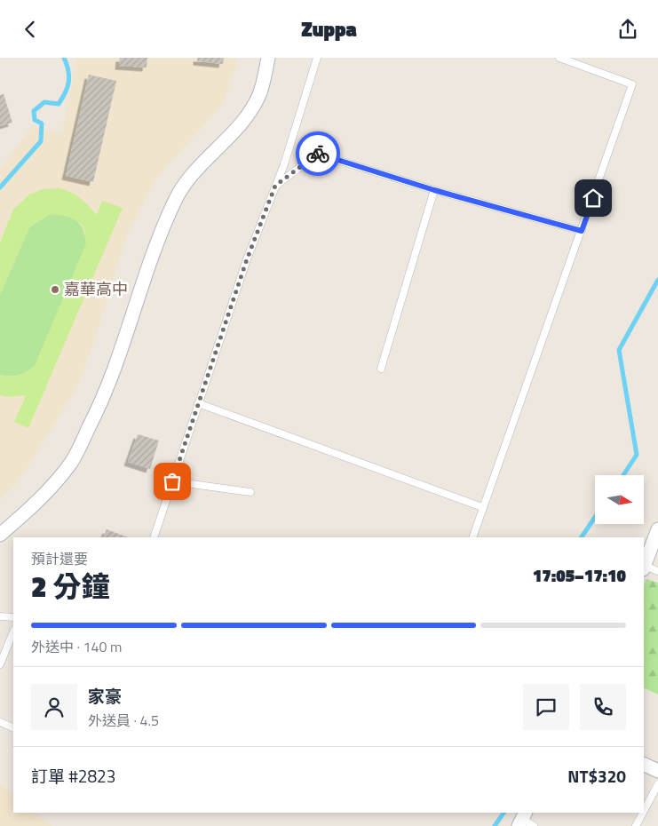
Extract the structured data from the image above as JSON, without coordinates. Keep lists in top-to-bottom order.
{
  "places": ["嘉華高中"],
  "north": "right",
  "page": {
    "header": "Zuppa",
    "heading": ["2 分鐘", "預計還要", "17:05–17:10"],
    "panel": [
      "家豪",
      "外送員 · 4.5",
      "訂單 #2823",
      "NT$320"
    ],
    "bar": "外送中 · 140 m"
  }
}
